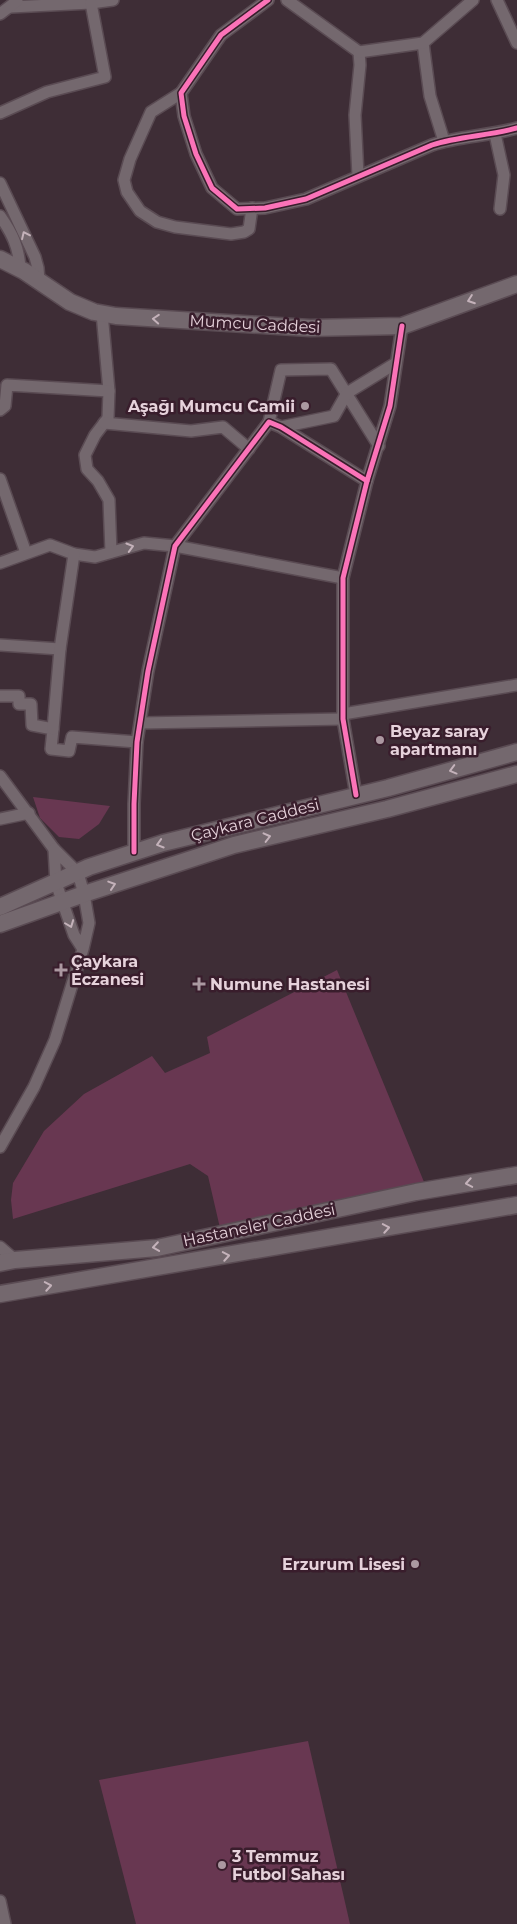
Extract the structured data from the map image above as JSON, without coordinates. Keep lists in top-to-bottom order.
{
  "streets": {
    "main road": ["Mumcu Caddesi", "Çaykara Caddesi", "Hastaneler Caddesi"]
  },
  "one_way": ["Mumcu Caddesi"],
  "places": {
    "other": [
      "Aşağı Mumcu Camii",
      "Beyaz saray apartmanı",
      "Erzurum Lisesi",
      "3 Temmuz Futbol Sahası"
    ],
    "health": ["Çaykara Eczanesi", "Numune Hastanesi"]
  }
}
